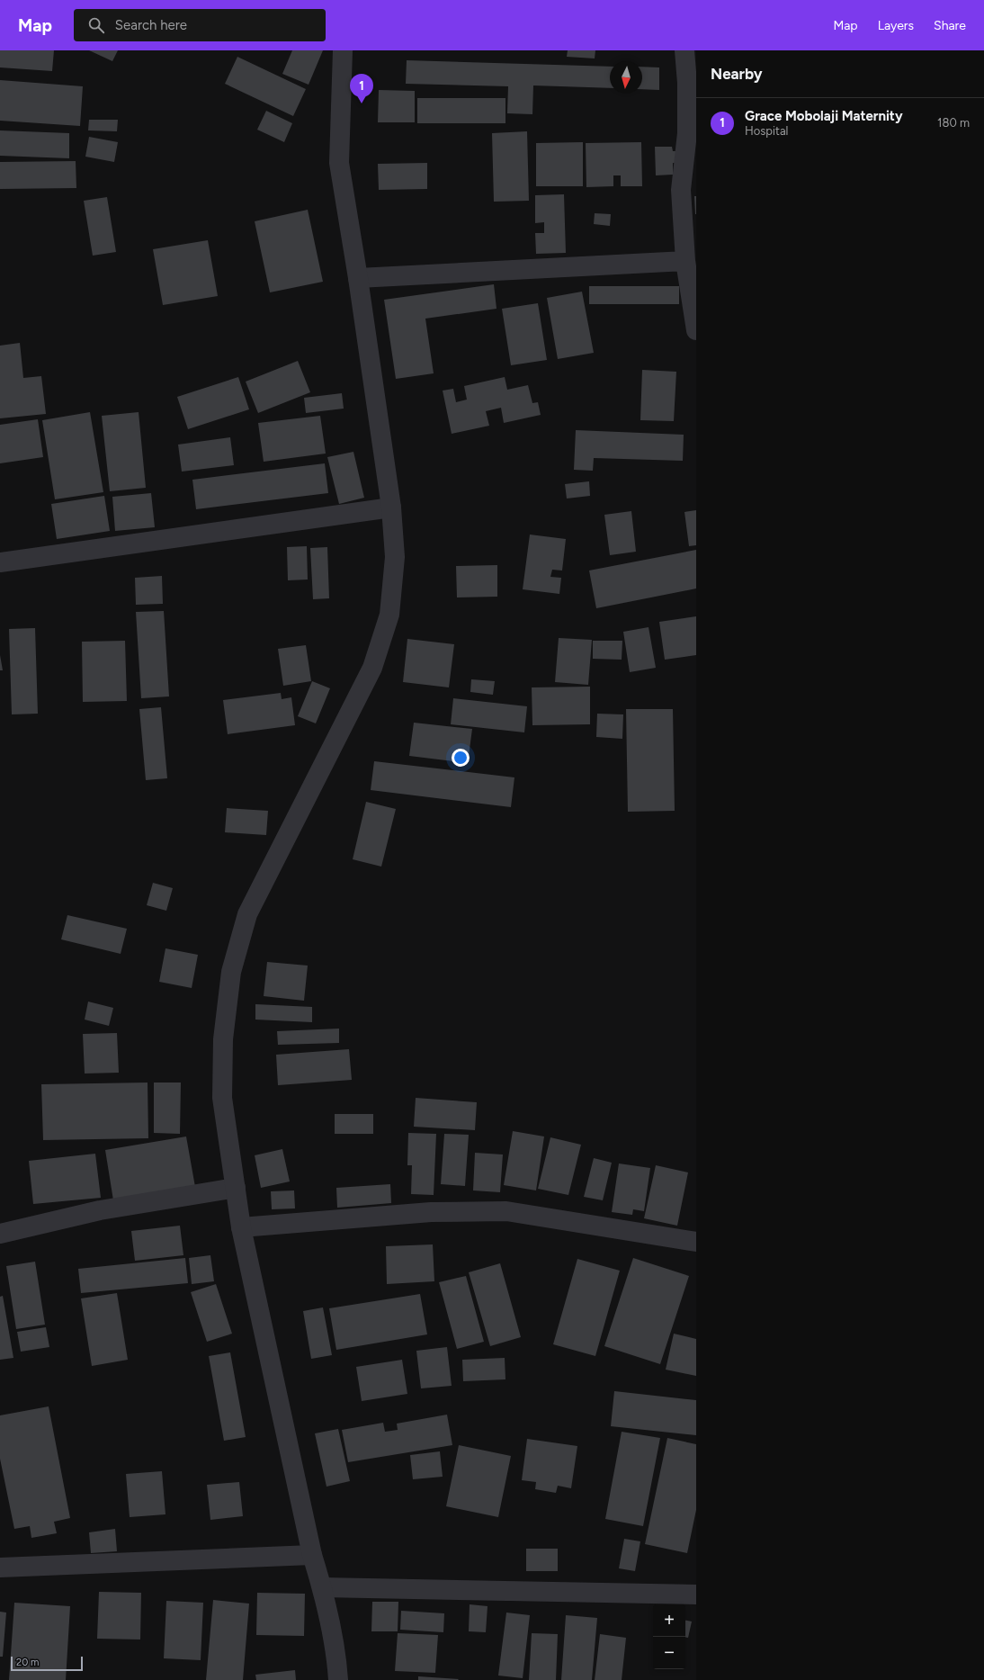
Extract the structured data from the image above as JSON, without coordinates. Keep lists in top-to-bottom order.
{
  "scale_bar": "20 m",
  "north": "bottom",
  "page": {
    "header": "Map",
    "search": "Search here",
    "nav": ["Map", "Layers", "Share"],
    "heading": "Nearby",
    "pins": "1",
    "list": [
      {
        "mark": "1",
        "name": "Grace Mobolaji Maternity",
        "note": "Hospital",
        "value": "180 m"
      }
    ],
    "map_buttons": ["+", "−"],
    "scale": "20 m"
  }
}
